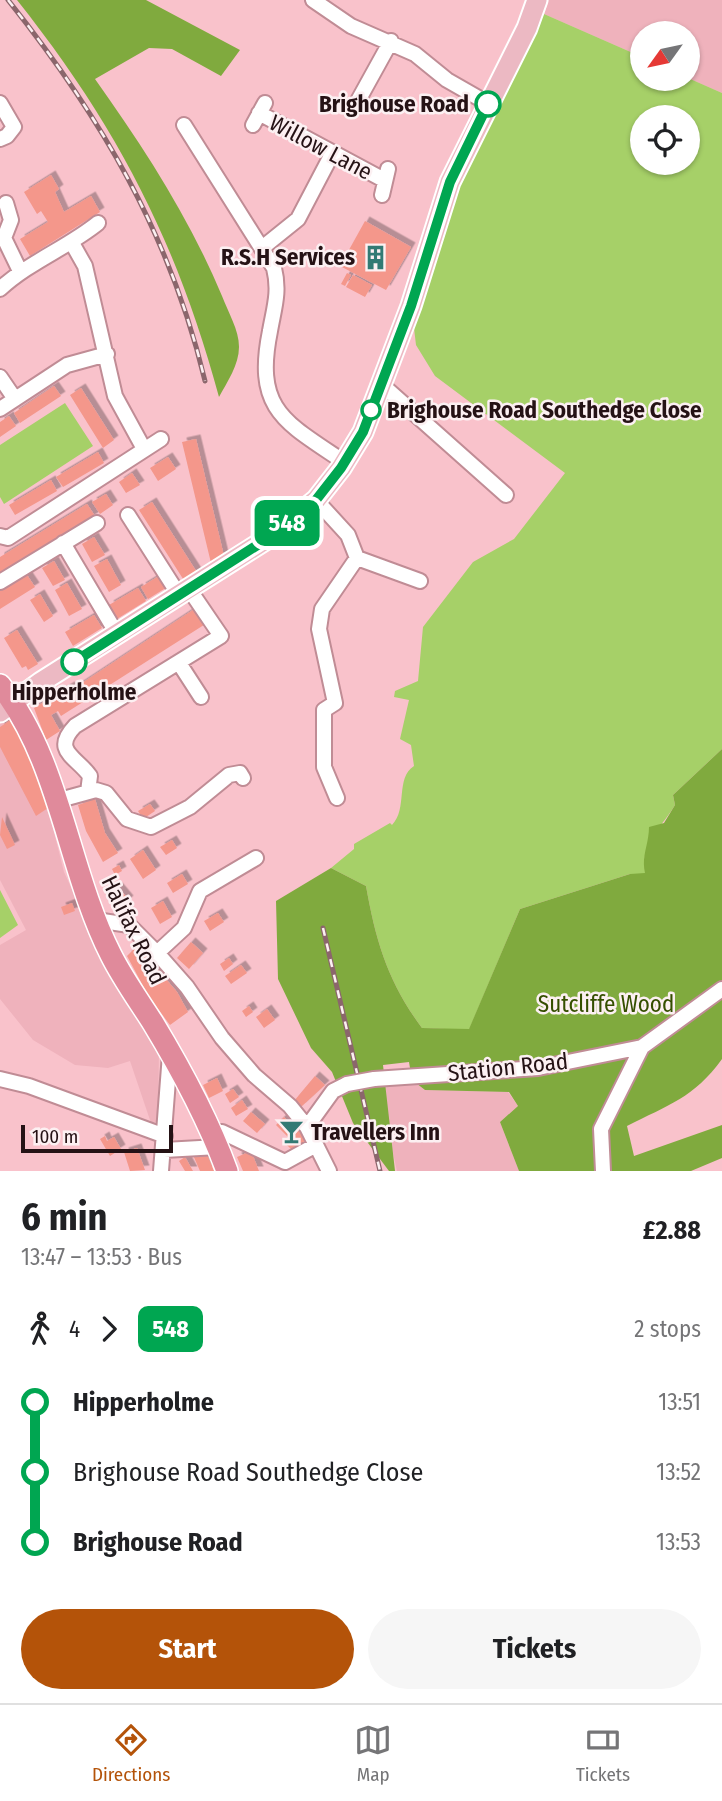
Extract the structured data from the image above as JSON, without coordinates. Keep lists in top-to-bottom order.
{
  "streets": {
    "highway": ["Halifax Road"],
    "street": ["Willow Lane", "Station Road"]
  },
  "parks": ["Sutcliffe Wood"],
  "places": {
    "other": ["Brighouse Road", "Brighouse Road Southedge Close", "Hipperholme"],
    "building": ["R.S.H Services"],
    "bar": ["Travellers Inn"]
  },
  "lines": ["bus line 548"],
  "scale_bar": "100 m",
  "north": "bottom left",
  "page": {
    "on_map": "548",
    "scale": "100 m",
    "heading": ["6 min", "13:47 – 13:53 · Bus", "£2.88"],
    "legs": ["4", "548", "2 stops"],
    "list": [
      {
        "name": "Hipperholme",
        "value": "13:51"
      },
      {
        "name": "Brighouse Road Southedge Close",
        "value": "13:52"
      },
      {
        "name": "Brighouse Road",
        "value": "13:53"
      }
    ],
    "buttons": ["Start", "Tickets"],
    "tabs": ["Directions", "Map", "Tickets"]
  }
}
